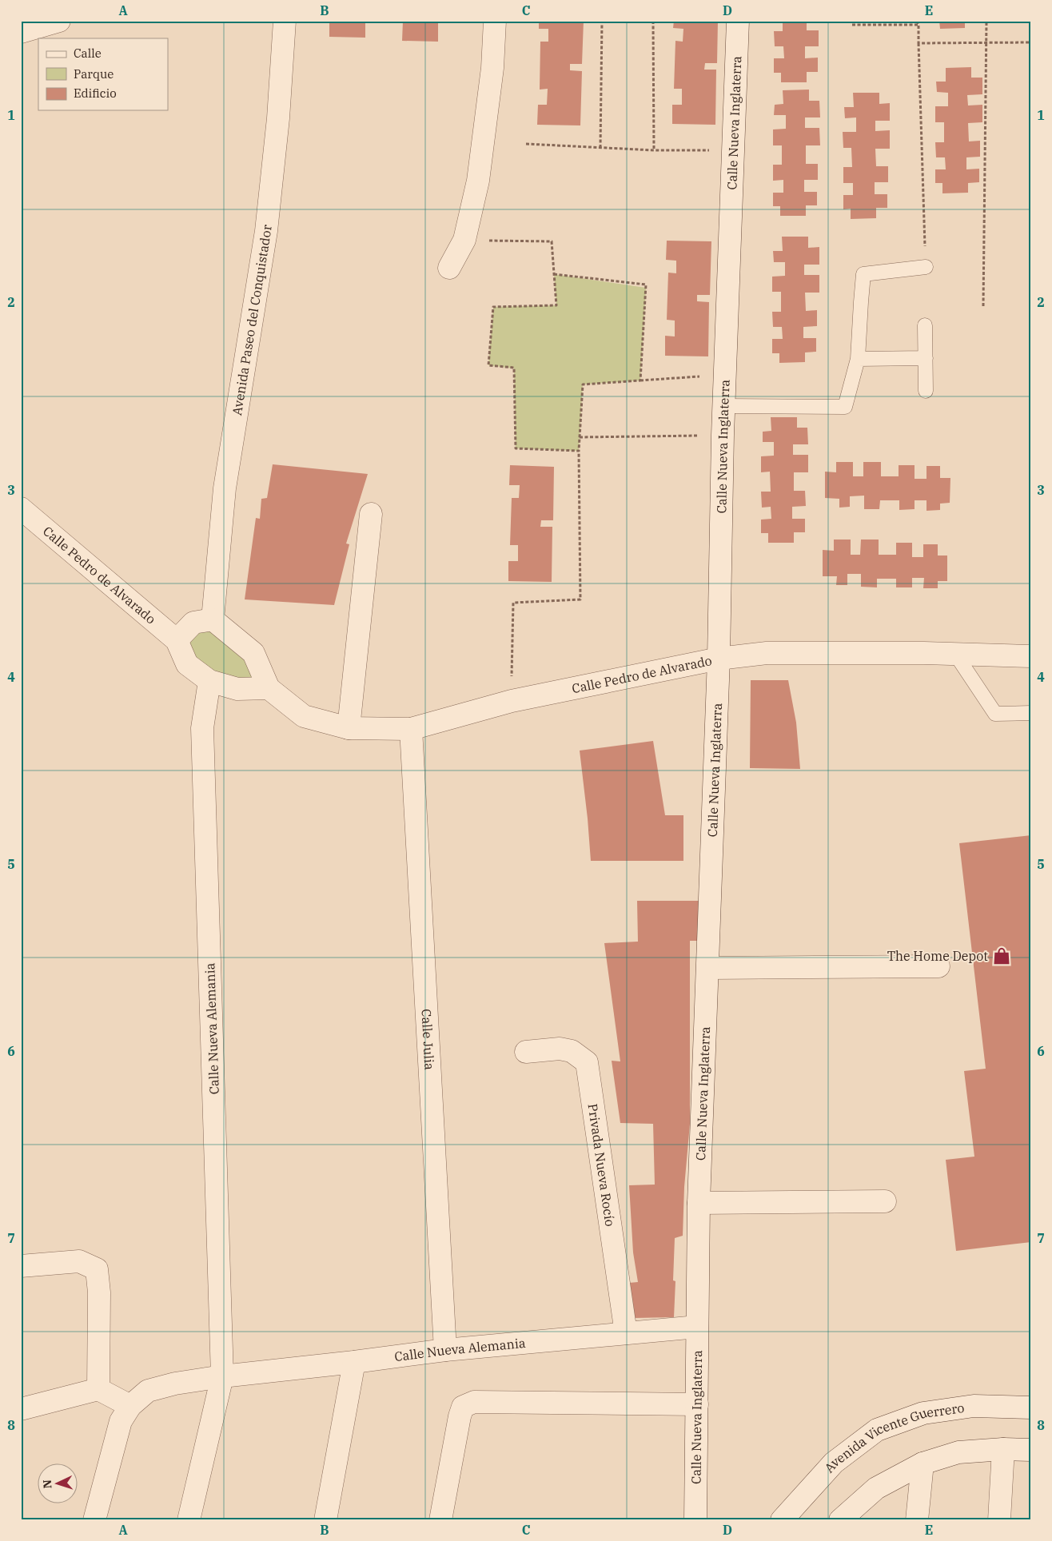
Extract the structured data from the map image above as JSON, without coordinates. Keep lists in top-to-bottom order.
{
  "streets": {
    "street": [
      "Calle Nueva Inglaterra",
      "Avenida Paseo del Conquistador",
      "Calle Pedro de Alvarado",
      "Calle Nueva Alemania",
      "Calle Julia",
      "Privada Nueva Rocío",
      "Avenida Vicente Guerrero"
    ]
  },
  "crossings": [
    ["Calle Nueva Inglaterra", "Calle Pedro de Alvarado"],
    ["Calle Nueva Inglaterra", "Calle Nueva Alemania"],
    ["Avenida Paseo del Conquistador", "Calle Pedro de Alvarado"],
    ["Calle Pedro de Alvarado", "Calle Nueva Alemania"],
    ["Calle Pedro de Alvarado", "Calle Julia"],
    ["Calle Nueva Alemania", "Calle Julia"],
    ["Calle Nueva Alemania", "Privada Nueva Rocío"]
  ],
  "places": {
    "shop": ["The Home Depot"]
  },
  "legend": ["Calle", "Parque", "Edificio"],
  "north": "left",
  "grid": {
    "columns": [
      "A",
      "B",
      "C",
      "D",
      "E"
    ],
    "rows": [
      "1",
      "2",
      "3",
      "4",
      "5",
      "6",
      "7",
      "8"
    ]
  }
}
